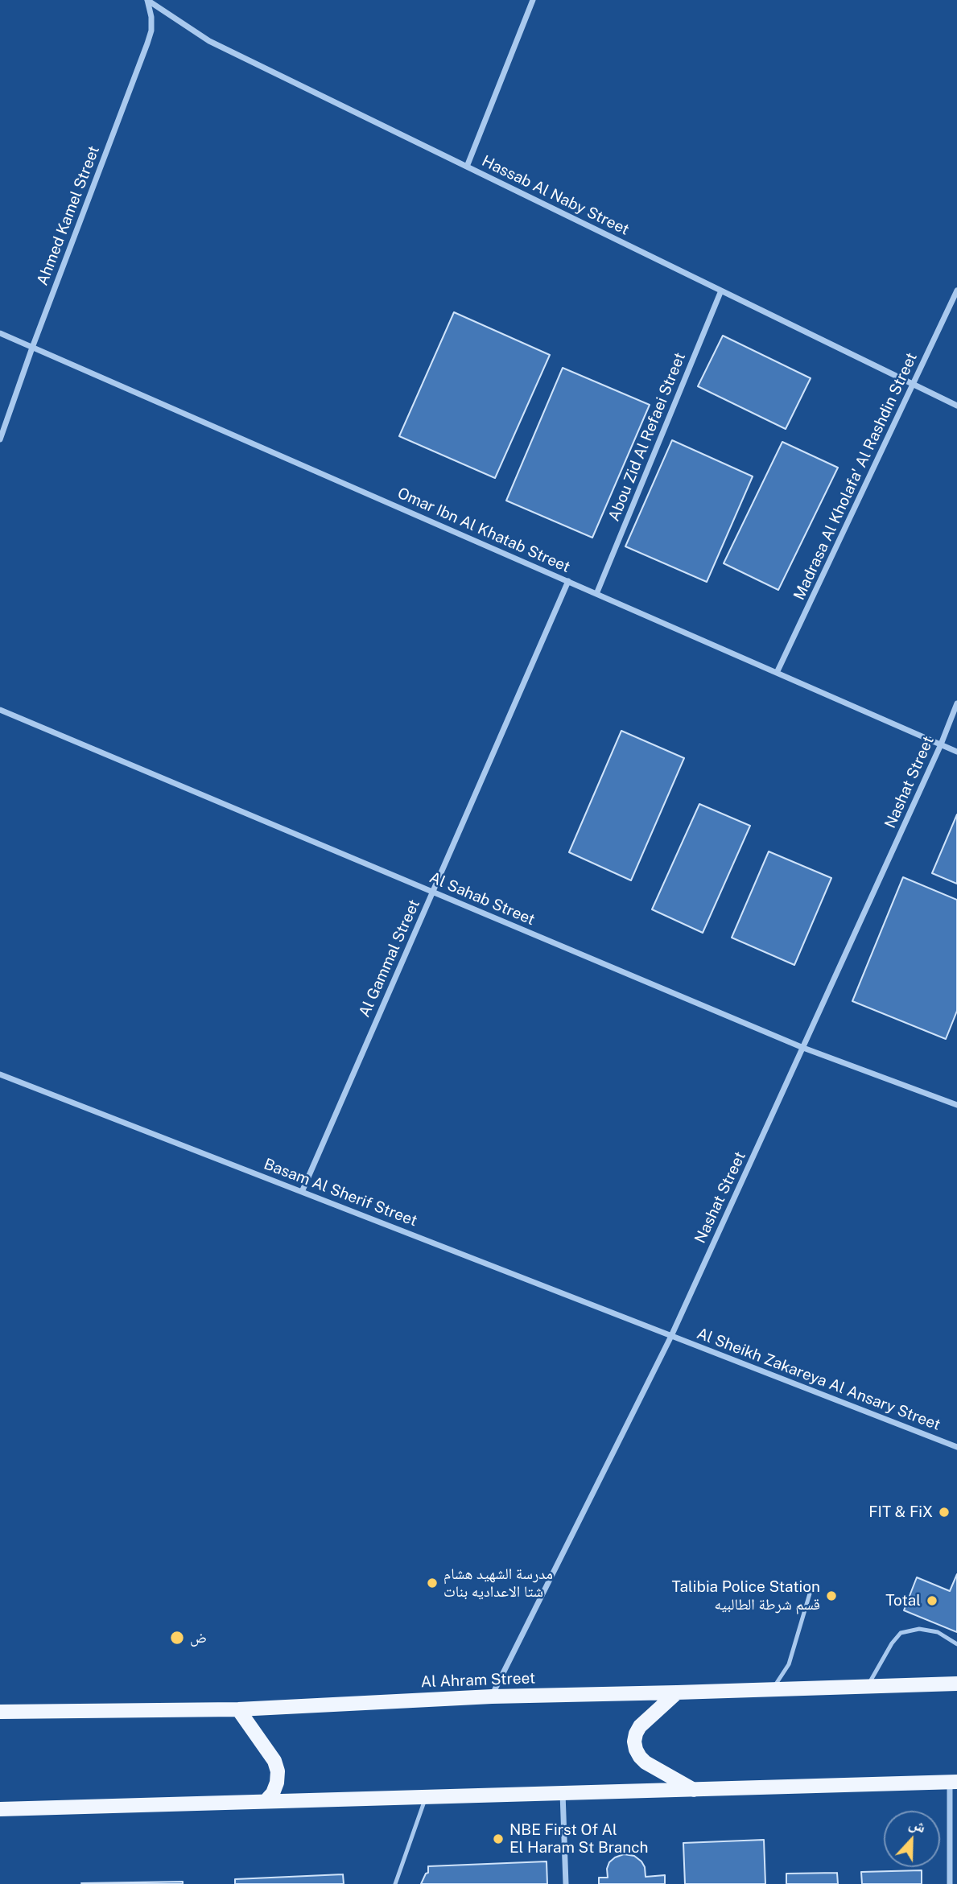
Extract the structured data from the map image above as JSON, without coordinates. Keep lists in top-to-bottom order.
{
  "streets": {
    "main road": ["Al Ahram Street"],
    "street": [
      "Hassab Al Naby Street",
      "Ahmed Kamel Street",
      "Abou Zid Al Refaei Street",
      "Madrasa Al Kholafa' Al Rashdin Street",
      "Omar Ibn Al Khatab Street",
      "Nashat Street",
      "Al Sahab Street",
      "Al Gammal Street",
      "Basam Al Sherif Street",
      "Al Sheikh Zakareya Al Ansary Street"
    ]
  },
  "crossings": [
    ["Hassab Al Naby Street", "Ahmed Kamel Street"],
    ["Hassab Al Naby Street", "Abou Zid Al Refaei Street"],
    ["Hassab Al Naby Street", "Madrasa Al Kholafa' Al Rashdin Street"],
    ["Ahmed Kamel Street", "Omar Ibn Al Khatab Street"],
    ["Abou Zid Al Refaei Street", "Omar Ibn Al Khatab Street"],
    ["Madrasa Al Kholafa' Al Rashdin Street", "Omar Ibn Al Khatab Street"],
    ["Omar Ibn Al Khatab Street", "Nashat Street"],
    ["Omar Ibn Al Khatab Street", "Al Gammal Street"],
    ["Nashat Street", "Al Sahab Street"],
    ["Nashat Street", "Basam Al Sherif Street"],
    ["Nashat Street", "Al Sheikh Zakareya Al Ansary Street"],
    ["Nashat Street", "Al Ahram Street"],
    ["Al Sahab Street", "Al Gammal Street"],
    ["Al Gammal Street", "Basam Al Sherif Street"],
    ["Basam Al Sherif Street", "Al Sheikh Zakareya Al Ansary Street"]
  ],
  "places": [
    "FIT & FiX",
    "مدرسة الشهيد هشام شتا الاعداديه بنات",
    "Talibia Police Station قسم شرطة الطالبيه",
    "Total",
    "ض",
    "NBE First Of Al El Haram St Branch"
  ],
  "north": "top"
}
